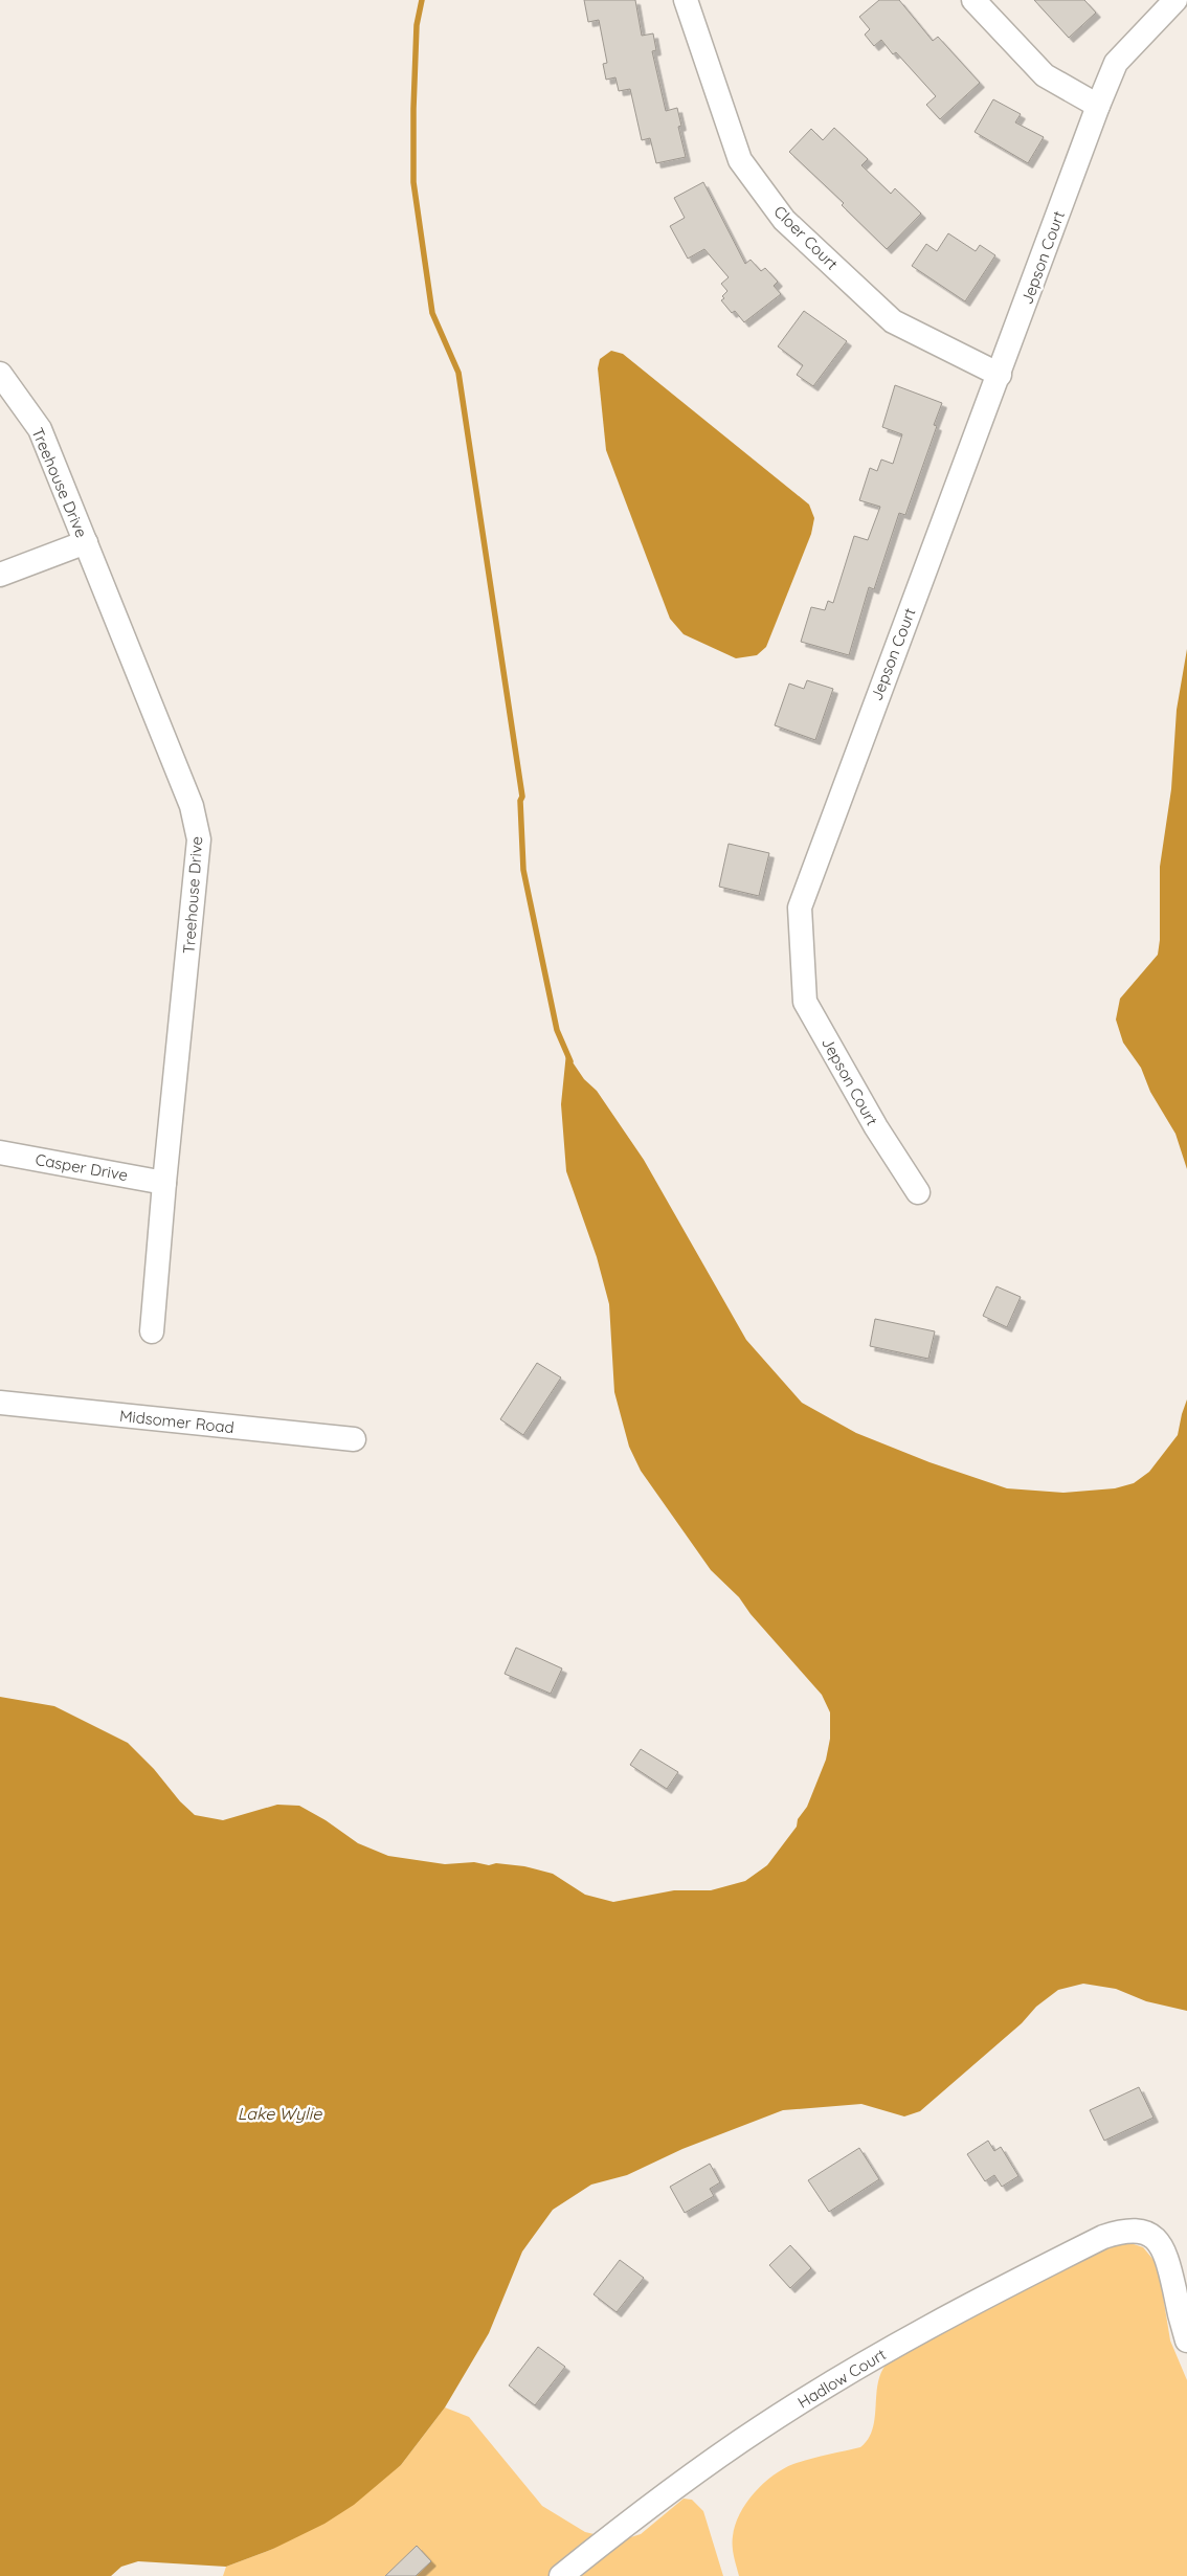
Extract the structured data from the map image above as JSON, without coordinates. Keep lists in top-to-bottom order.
{
  "streets": {
    "street": [
      "Cloer Court",
      "Jepson Court",
      "Treehouse Drive",
      "Casper Drive",
      "Midsomer Road",
      "Hadlow Court"
    ]
  },
  "crossings": [
    ["Cloer Court", "Jepson Court"],
    ["Treehouse Drive", "Casper Drive"]
  ],
  "water": ["Lake Wylie"]
}
